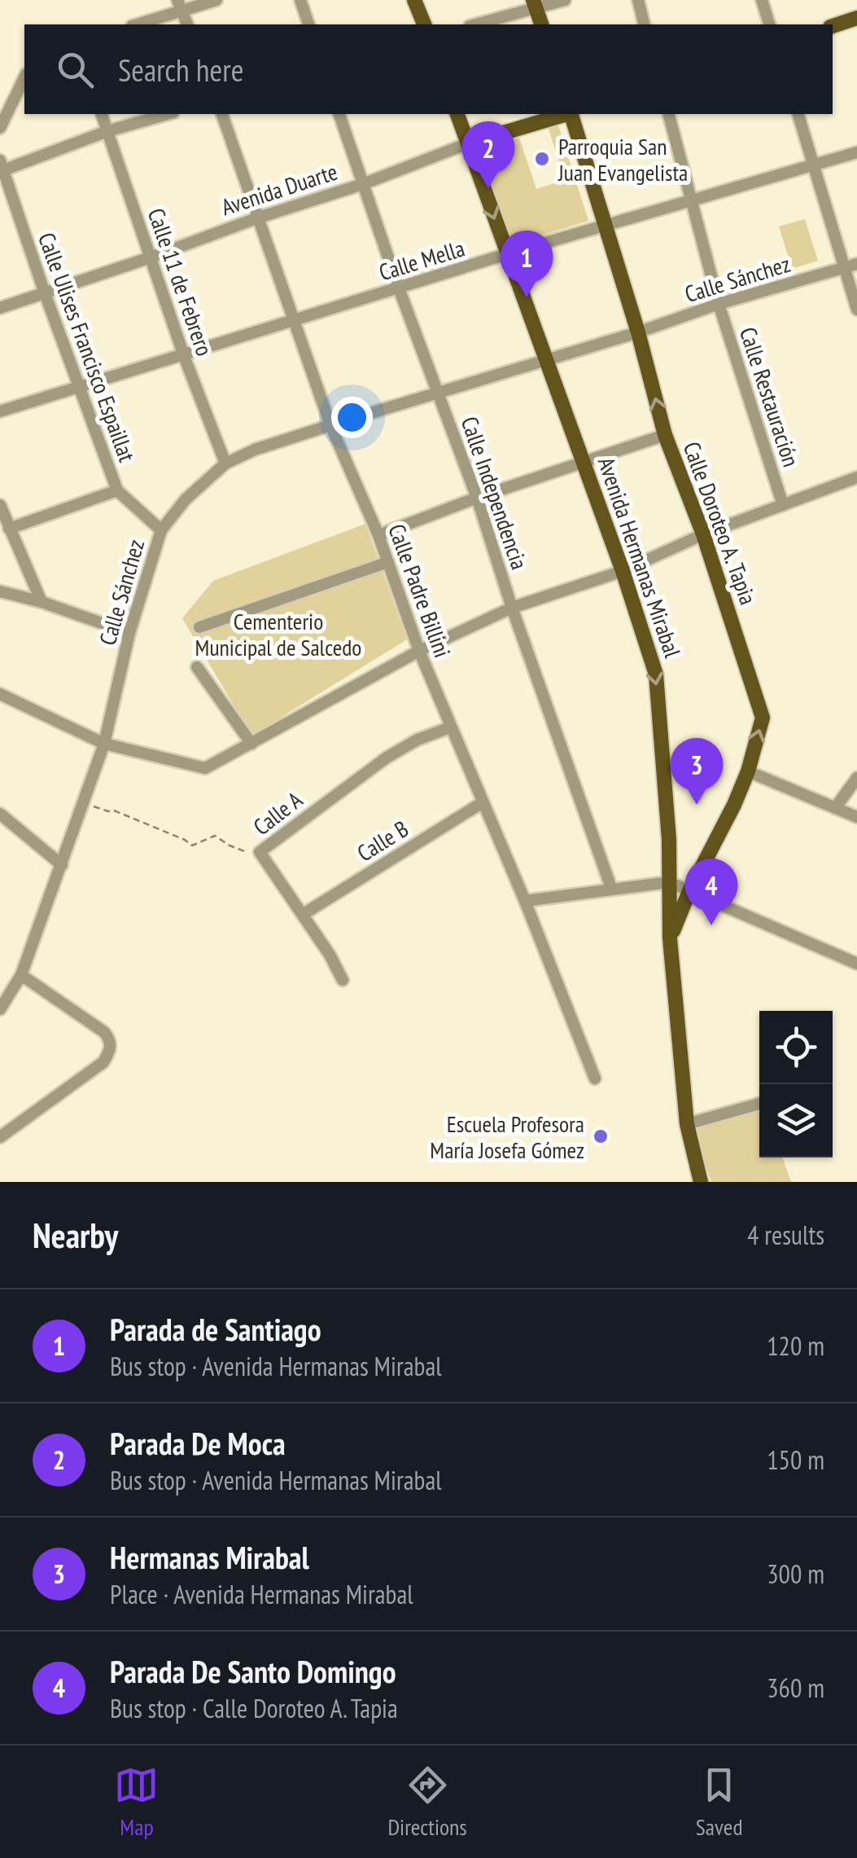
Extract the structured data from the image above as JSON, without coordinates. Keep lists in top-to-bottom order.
{
  "streets": {
    "main road": ["Avenida Duarte", "Calle Doroteo A. Tapia", "Avenida Hermanas Mirabal"],
    "street": [
      "Calle Mella",
      "Calle Sánchez",
      "Calle 11 de Febrero",
      "Calle Ulises Francisco Espaillat",
      "Calle Restauración",
      "Calle Independencia",
      "Calle Padre Billini",
      "Calle A",
      "Calle B"
    ]
  },
  "crossings": [
    ["Avenida Duarte", "Calle 11 de Febrero"],
    ["Avenida Duarte", "Calle Ulises Francisco Espaillat"],
    ["Avenida Duarte", "Calle Independencia"],
    ["Avenida Duarte", "Avenida Hermanas Mirabal"],
    ["Avenida Duarte", "Calle Padre Billini"],
    ["Calle Mella", "Calle 11 de Febrero"],
    ["Calle Mella", "Calle Ulises Francisco Espaillat"],
    ["Calle Mella", "Calle Restauración"],
    ["Calle Mella", "Calle Independencia"],
    ["Calle Mella", "Calle Doroteo A. Tapia"],
    ["Calle Mella", "Avenida Hermanas Mirabal"],
    ["Calle Mella", "Calle Padre Billini"],
    ["Calle Sánchez", "Calle 11 de Febrero"],
    ["Calle Sánchez", "Calle Ulises Francisco Espaillat"],
    ["Calle Sánchez", "Calle Restauración"],
    ["Calle Sánchez", "Calle Independencia"],
    ["Calle Sánchez", "Calle Doroteo A. Tapia"],
    ["Calle Sánchez", "Avenida Hermanas Mirabal"],
    ["Calle Sánchez", "Calle Padre Billini"],
    ["Calle Doroteo A. Tapia", "Avenida Hermanas Mirabal"],
    ["Calle Padre Billini", "Calle A"],
    ["Calle Padre Billini", "Calle B"],
    ["Calle A", "Calle B"]
  ],
  "one_way": ["Calle Doroteo A. Tapia", "Avenida Hermanas Mirabal"],
  "parks": ["Cementerio Municipal de Salcedo"],
  "places": ["Parroquia San Juan Evangelista", "Escuela Profesora María Josefa Gómez"],
  "page": {
    "search": "Search here",
    "pins": [
      "2",
      "1",
      "3",
      "4"
    ],
    "heading": ["Nearby", "4 results"],
    "list": [
      {
        "mark": "1",
        "name": "Parada de Santiago",
        "note": "Bus stop · Avenida Hermanas Mirabal",
        "value": "120 m"
      },
      {
        "mark": "2",
        "name": "Parada De Moca",
        "note": "Bus stop · Avenida Hermanas Mirabal",
        "value": "150 m"
      },
      {
        "mark": "3",
        "name": "Hermanas Mirabal",
        "note": "Place · Avenida Hermanas Mirabal",
        "value": "300 m"
      },
      {
        "mark": "4",
        "name": "Parada De Santo Domingo",
        "note": "Bus stop · Calle Doroteo A. Tapia",
        "value": "360 m"
      }
    ],
    "nav": ["Map", "Directions", "Saved"]
  }
}
